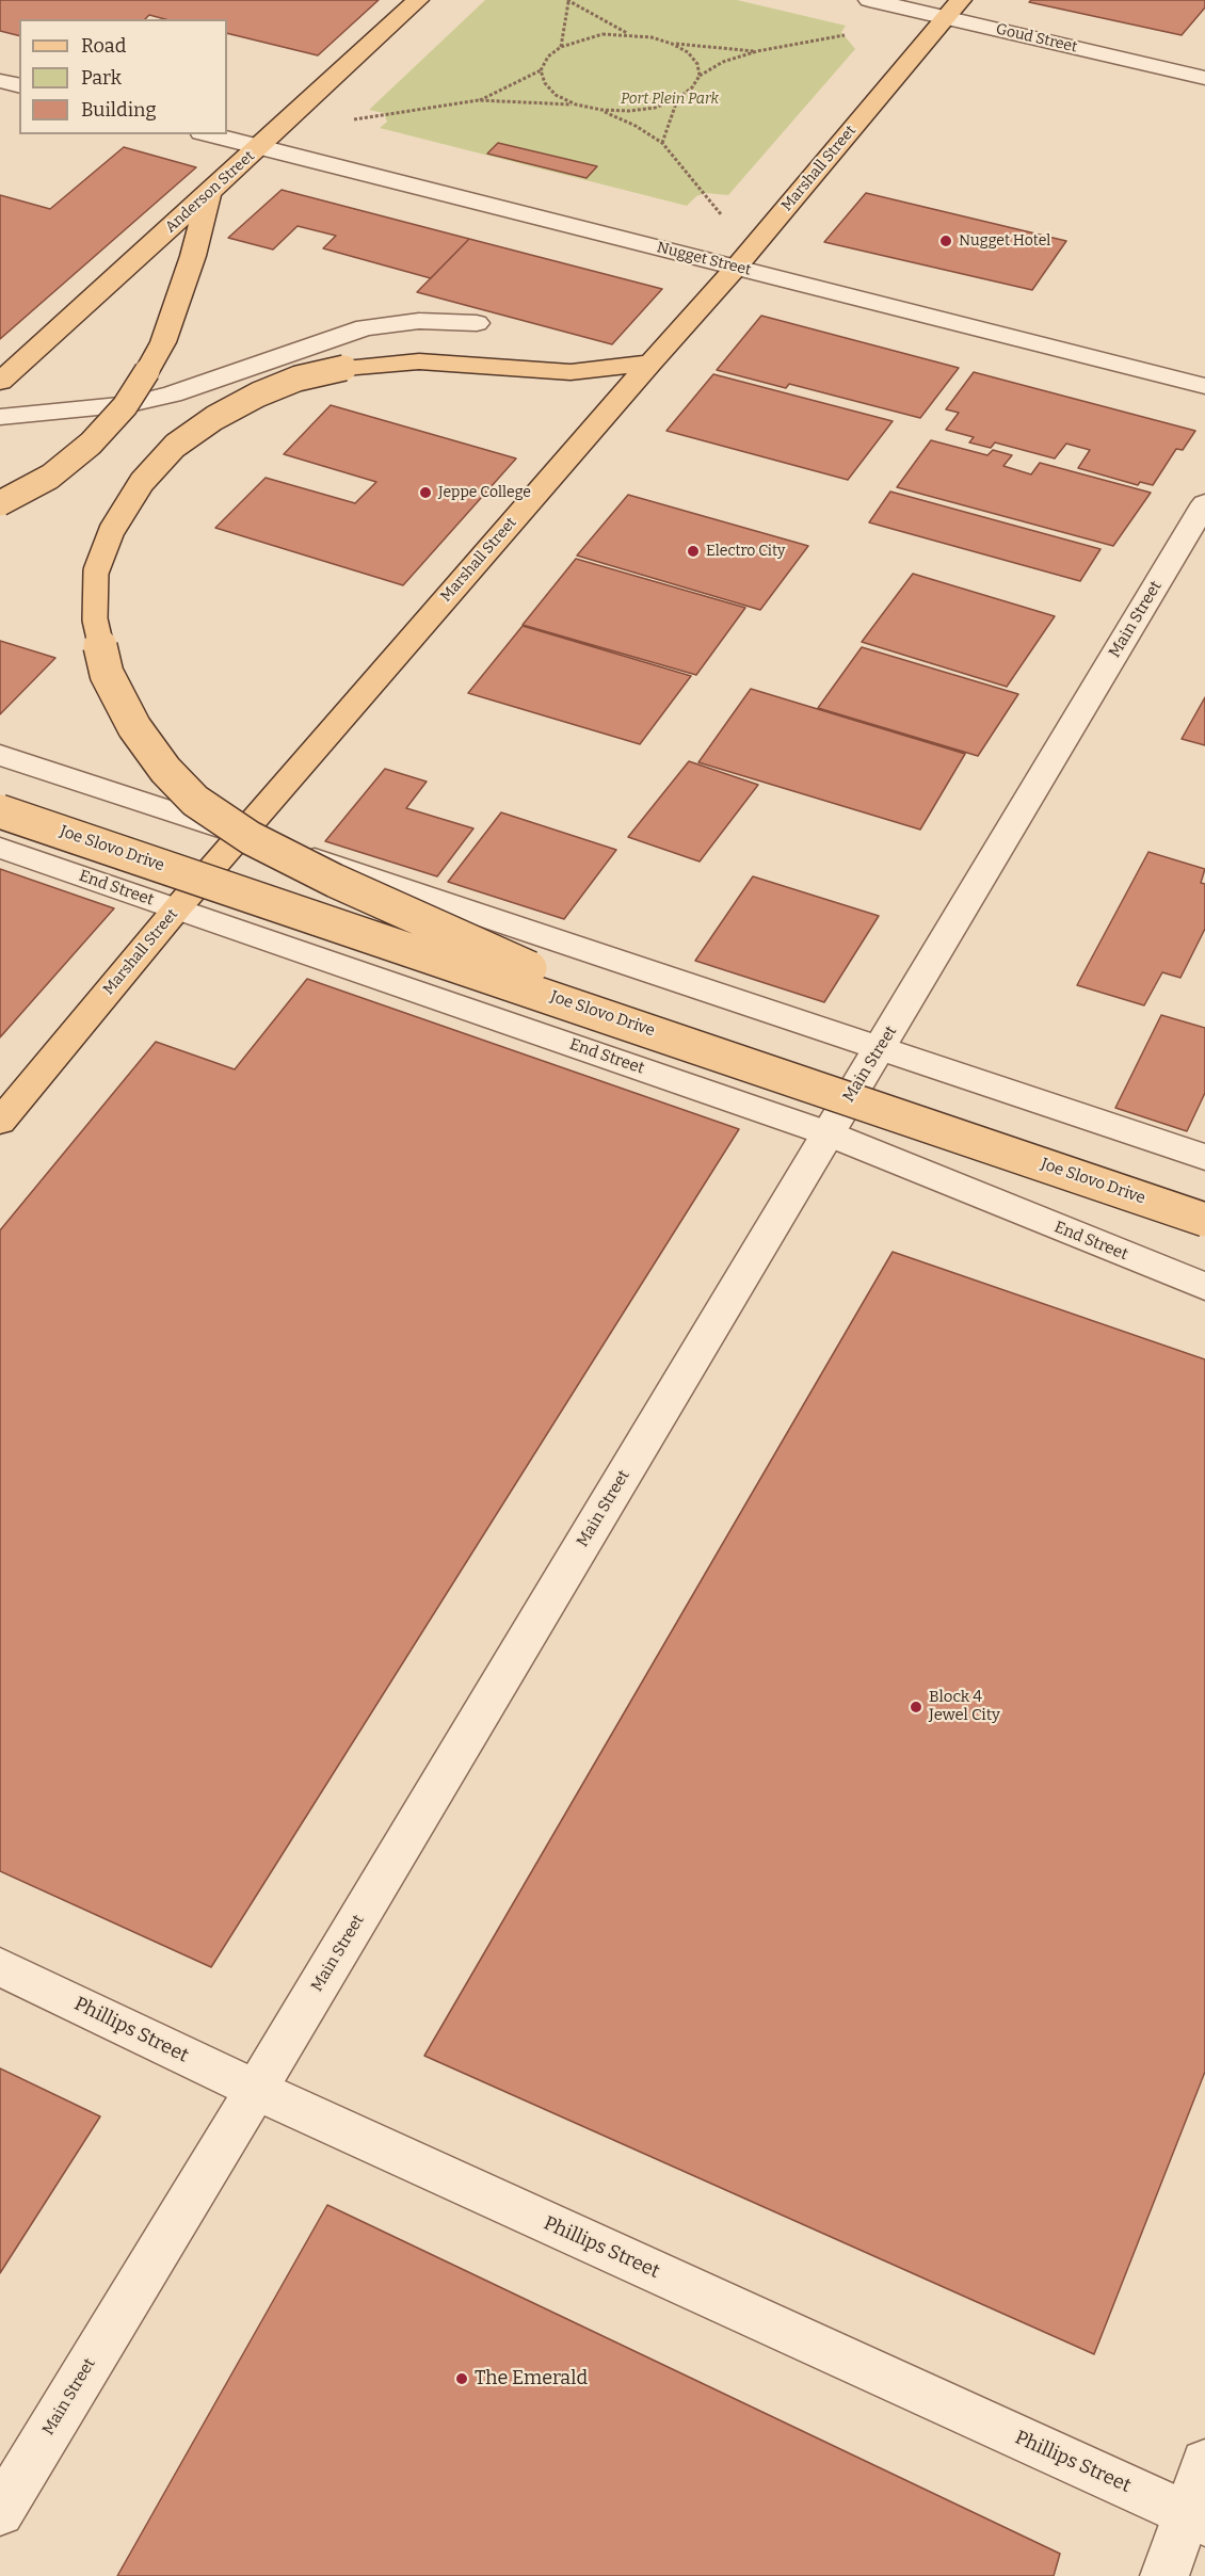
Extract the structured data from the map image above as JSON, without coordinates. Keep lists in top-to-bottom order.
{
  "streets": {
    "main road": ["Marshall Street", "Anderson Street", "Joe Slovo Drive"],
    "street": [
      "Goud Street",
      "Nugget Street",
      "Main Street",
      "End Street",
      "Phillips Street"
    ]
  },
  "crossings": [
    ["Goud Street", "Marshall Street"],
    ["Marshall Street", "Nugget Street"],
    ["Marshall Street", "End Street"],
    ["Anderson Street", "Nugget Street"],
    ["Main Street", "End Street"],
    ["Main Street", "Phillips Street"]
  ],
  "parks": ["Port Plein Park"],
  "places": [
    "Nugget Hotel",
    "Jeppe College",
    "Electro City",
    "Block 4 Jewel City",
    "The Emerald"
  ],
  "legend": ["Road", "Park", "Building"]
}
